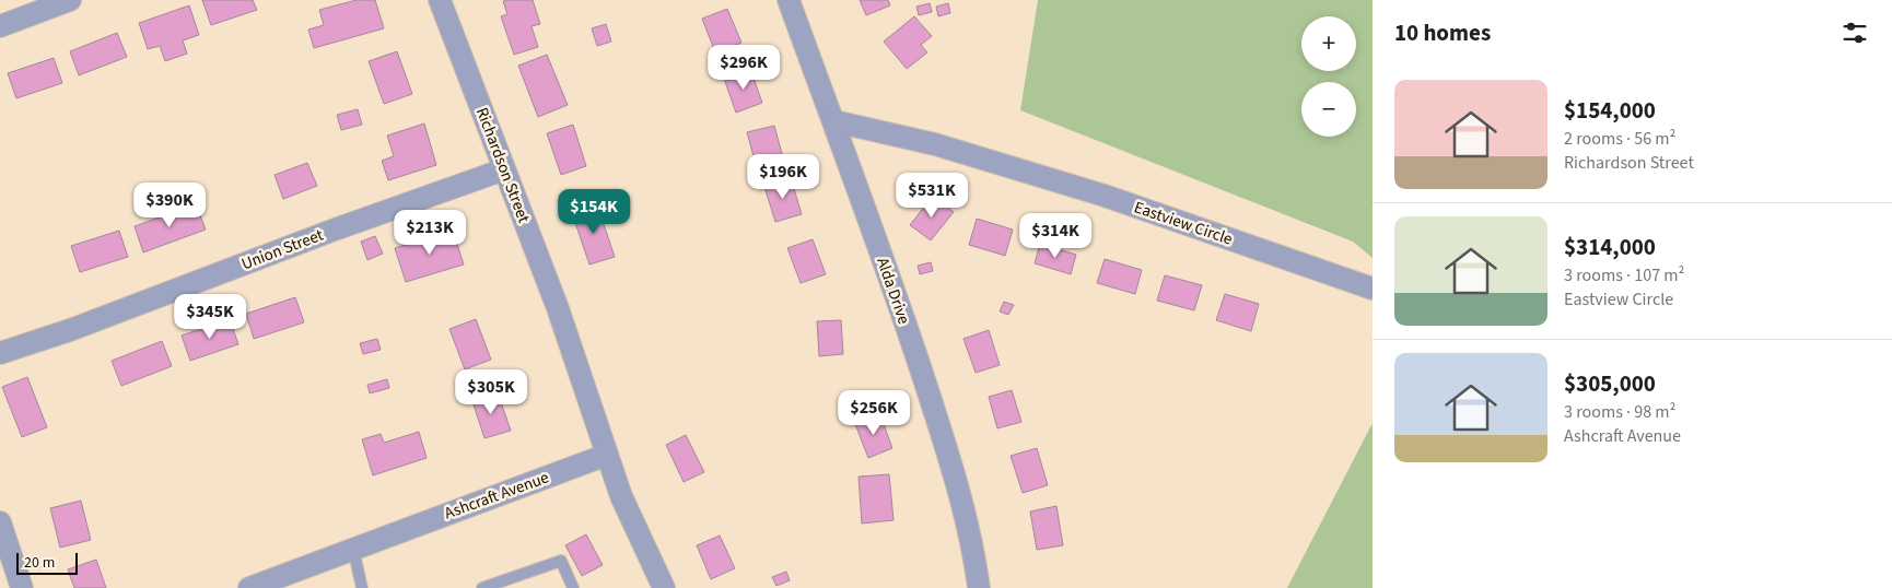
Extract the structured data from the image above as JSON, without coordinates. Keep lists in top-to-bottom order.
{
  "streets": {
    "street": [
      "Richardson Street",
      "Eastview Circle",
      "Union Street",
      "Alda Drive",
      "Ashcraft Avenue"
    ]
  },
  "crossings": [
    ["Richardson Street", "Union Street"],
    ["Richardson Street", "Ashcraft Avenue"],
    ["Eastview Circle", "Alda Drive"]
  ],
  "scale_bar": "20 m",
  "page": {
    "heading": "10 homes",
    "map_buttons": ["+", "−"],
    "price": [
      "$296K",
      "$196K",
      "$531K",
      "$390K",
      "$154K",
      "$213K",
      "$314K",
      "$345K",
      "$305K",
      "$256K"
    ],
    "list": [
      {
        "name": "$154,000",
        "note": "2 rooms · 56 m² · Richardson Street"
      },
      {
        "name": "$314,000",
        "note": "3 rooms · 107 m² · Eastview Circle"
      },
      {
        "name": "$305,000",
        "note": "3 rooms · 98 m² · Ashcraft Avenue"
      }
    ],
    "scale": "20 m"
  }
}
